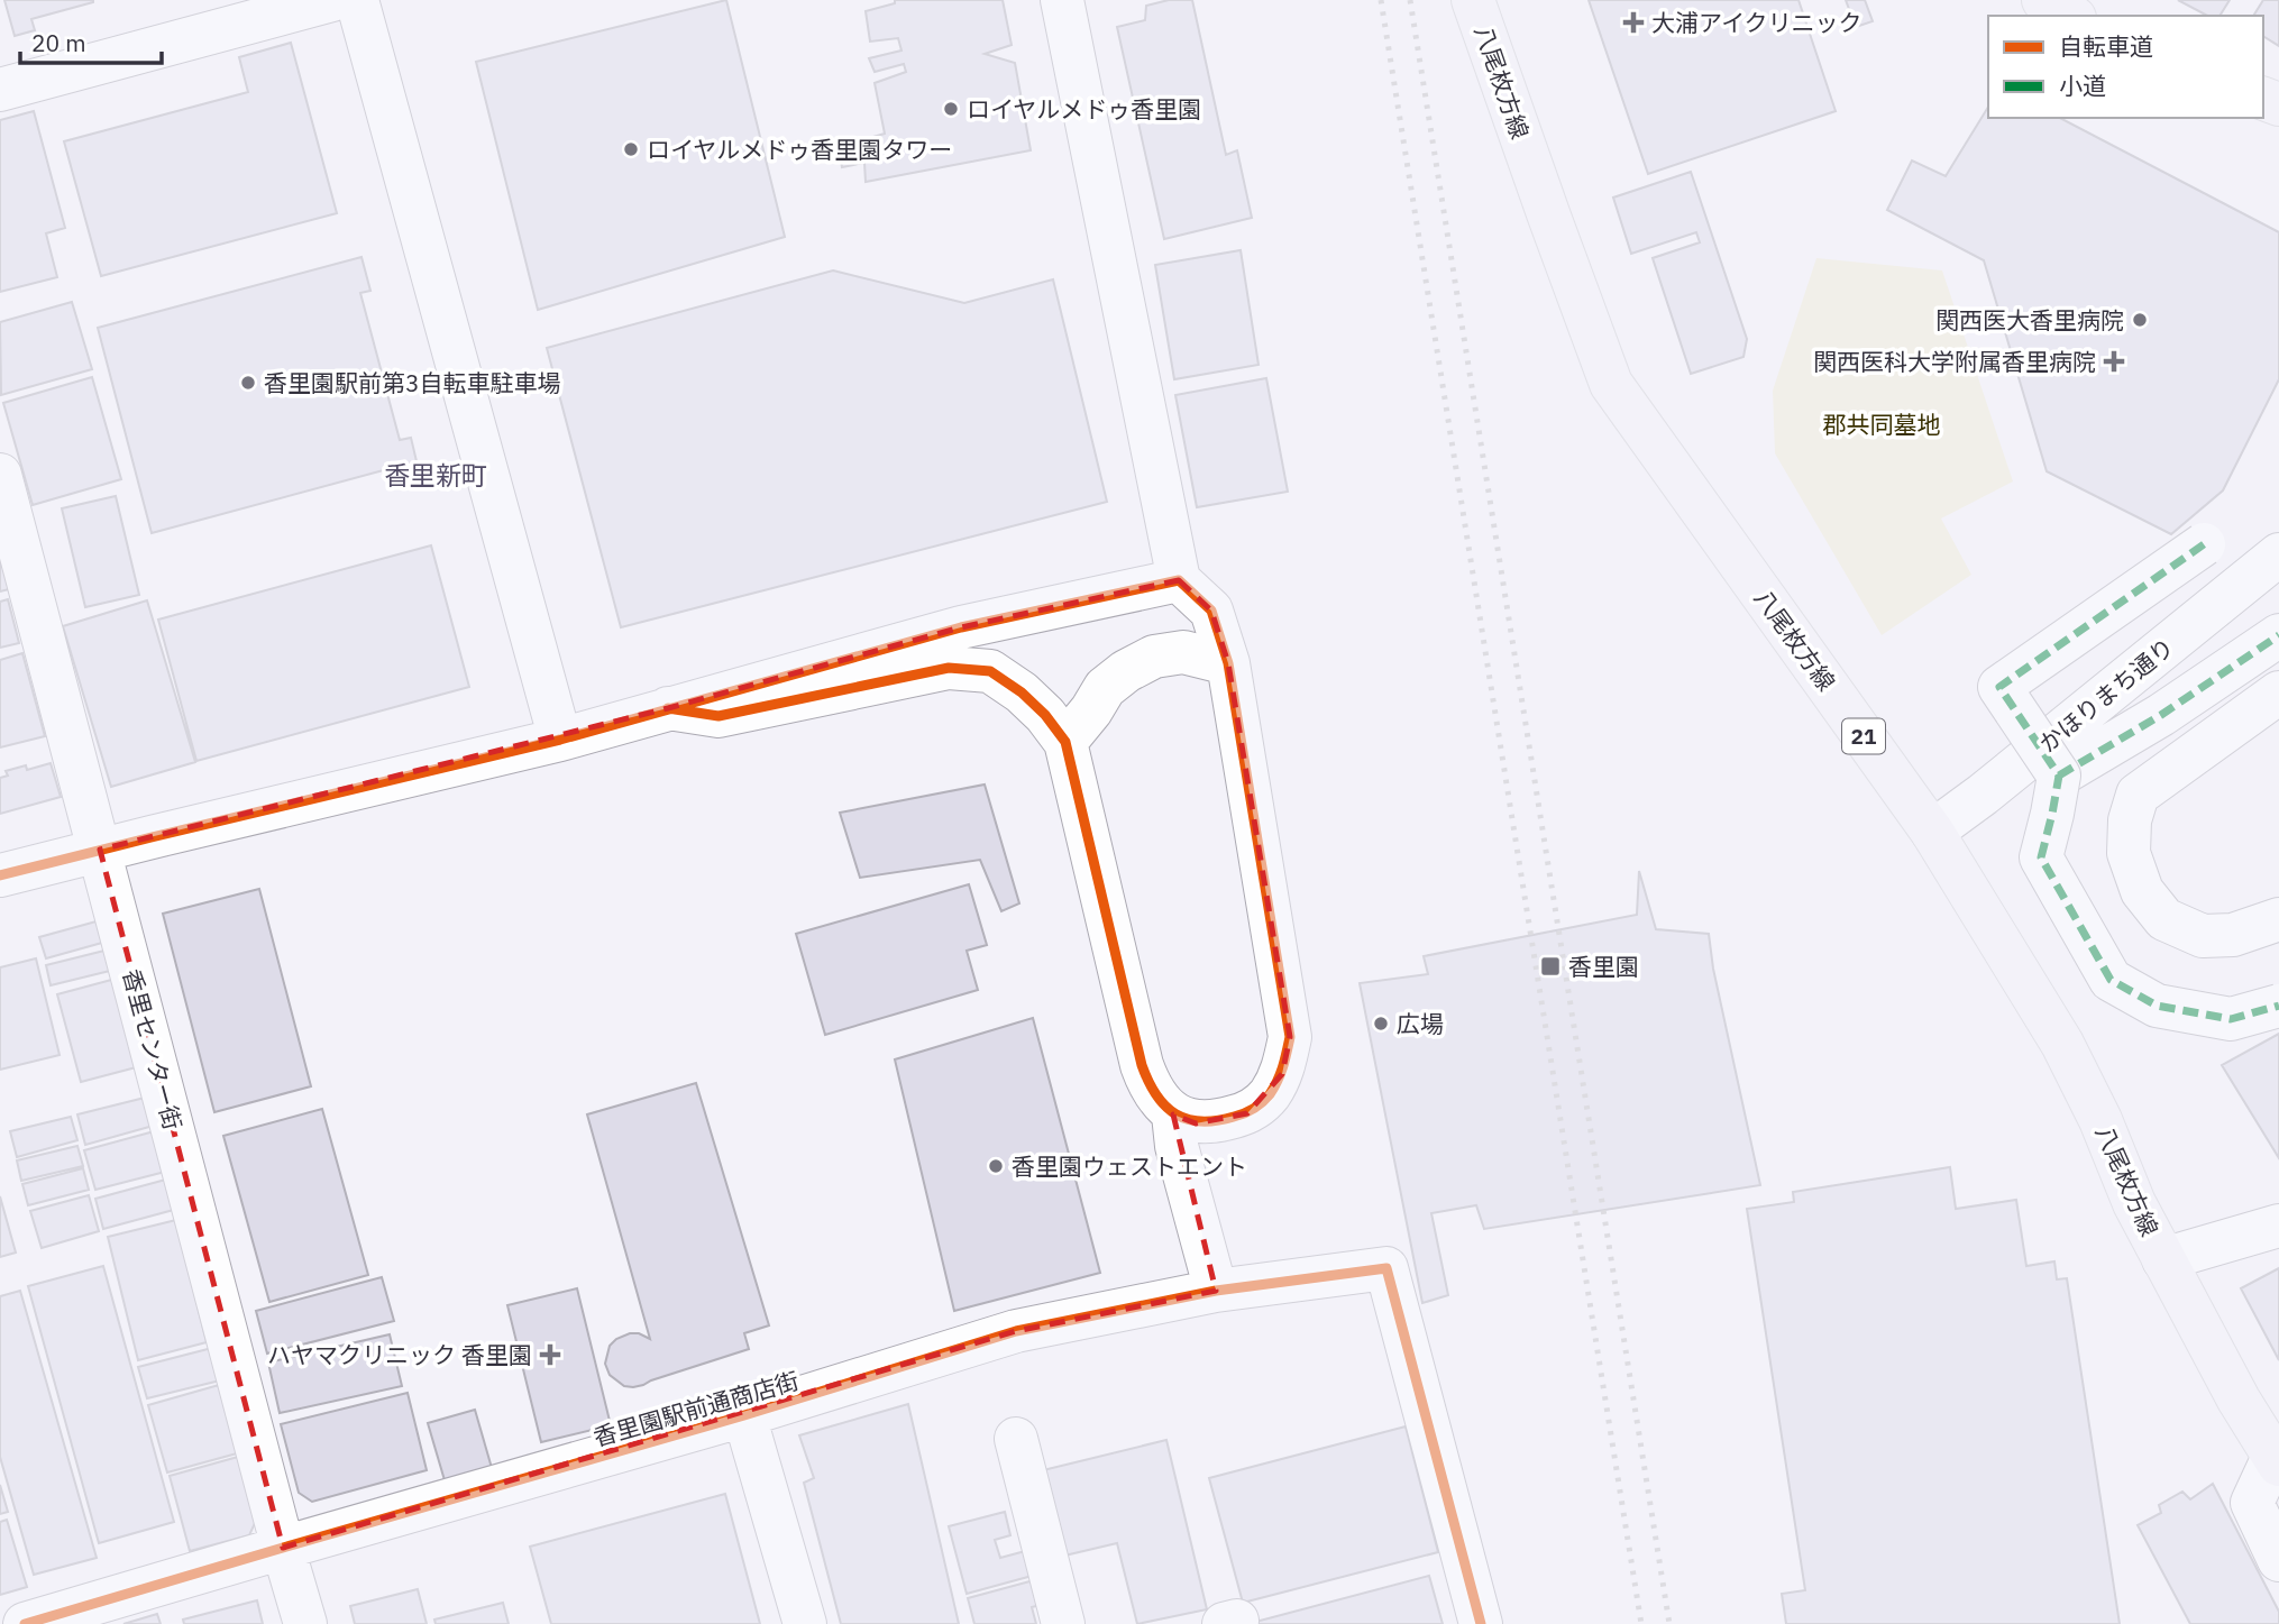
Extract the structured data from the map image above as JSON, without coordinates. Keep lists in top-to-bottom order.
{
  "streets": {
    "main road": ["八尾枚方線", "21"],
    "street": ["かほりまち通り", "香里センター街", "香里園駅前通商店街"]
  },
  "crossings": [
    ["八尾枚方線", "かほりまち通り"],
    ["香里センター街", "香里園駅前通商店街"]
  ],
  "districts": ["香里新町"],
  "parks": ["郡共同墓地"],
  "places": {
    "health": ["大浦アイクリニック", "関西医科大学附属香里病院", "ハヤマクリニック 香里園"],
    "other": [
      "ロイヤルメドゥ香里園",
      "ロイヤルメドゥ香里園タワー",
      "関西医大香里病院",
      "香里園駅前第3自転車駐車場",
      "広場",
      "香里園ウェストエント"
    ],
    "transit": ["香里園"]
  },
  "legend": ["自転車道", "小道"],
  "scale_bar": "20 m"
}
